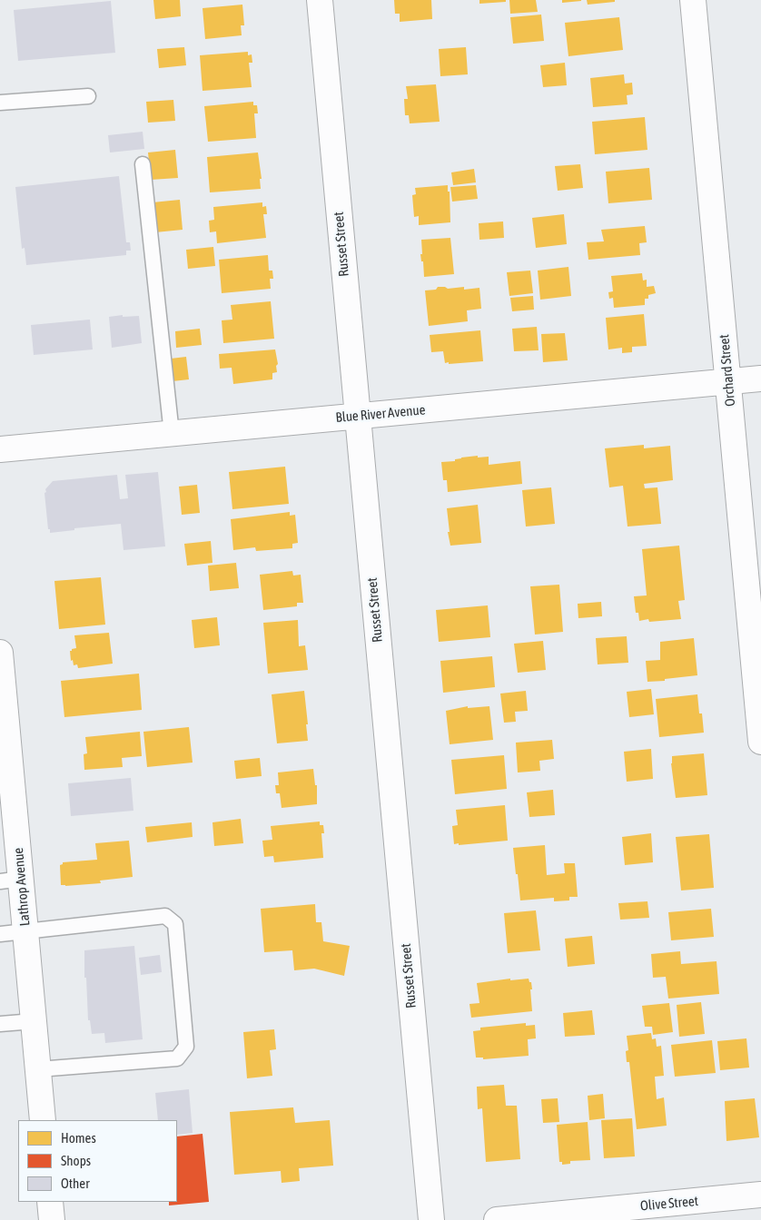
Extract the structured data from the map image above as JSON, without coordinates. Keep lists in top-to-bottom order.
{
  "streets": {
    "street": [
      "Russet Street",
      "Orchard Street",
      "Blue River Avenue",
      "Lathrop Avenue",
      "Olive Street"
    ]
  },
  "crossings": [
    ["Russet Street", "Blue River Avenue"],
    ["Orchard Street", "Blue River Avenue"]
  ],
  "legend": ["Homes", "Shops", "Other"]
}
